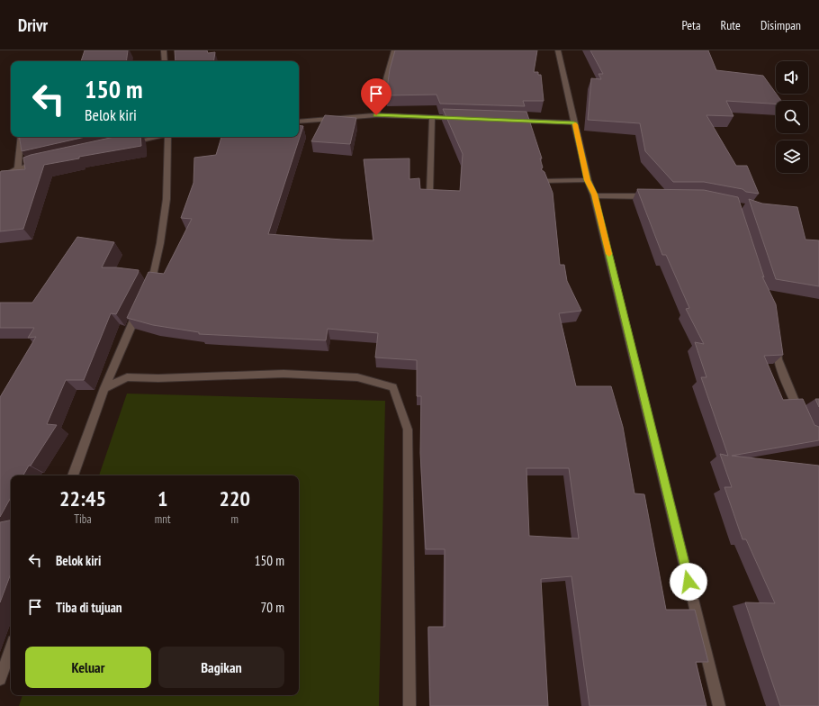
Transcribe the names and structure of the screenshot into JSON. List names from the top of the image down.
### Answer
{
  "page": {
    "header": "Drivr",
    "nav": ["Peta", "Rute", "Disimpan"],
    "turn": ["150 m", "Belok kiri"],
    "eta": [
      "22:45",
      "Tiba",
      "1",
      "mnt",
      "220",
      "m"
    ],
    "list": [
      {
        "name": "Belok kiri",
        "value": "150 m"
      },
      {
        "name": "Tiba di tujuan",
        "value": "70 m"
      }
    ],
    "buttons": ["Keluar", "Bagikan"]
  }
}
